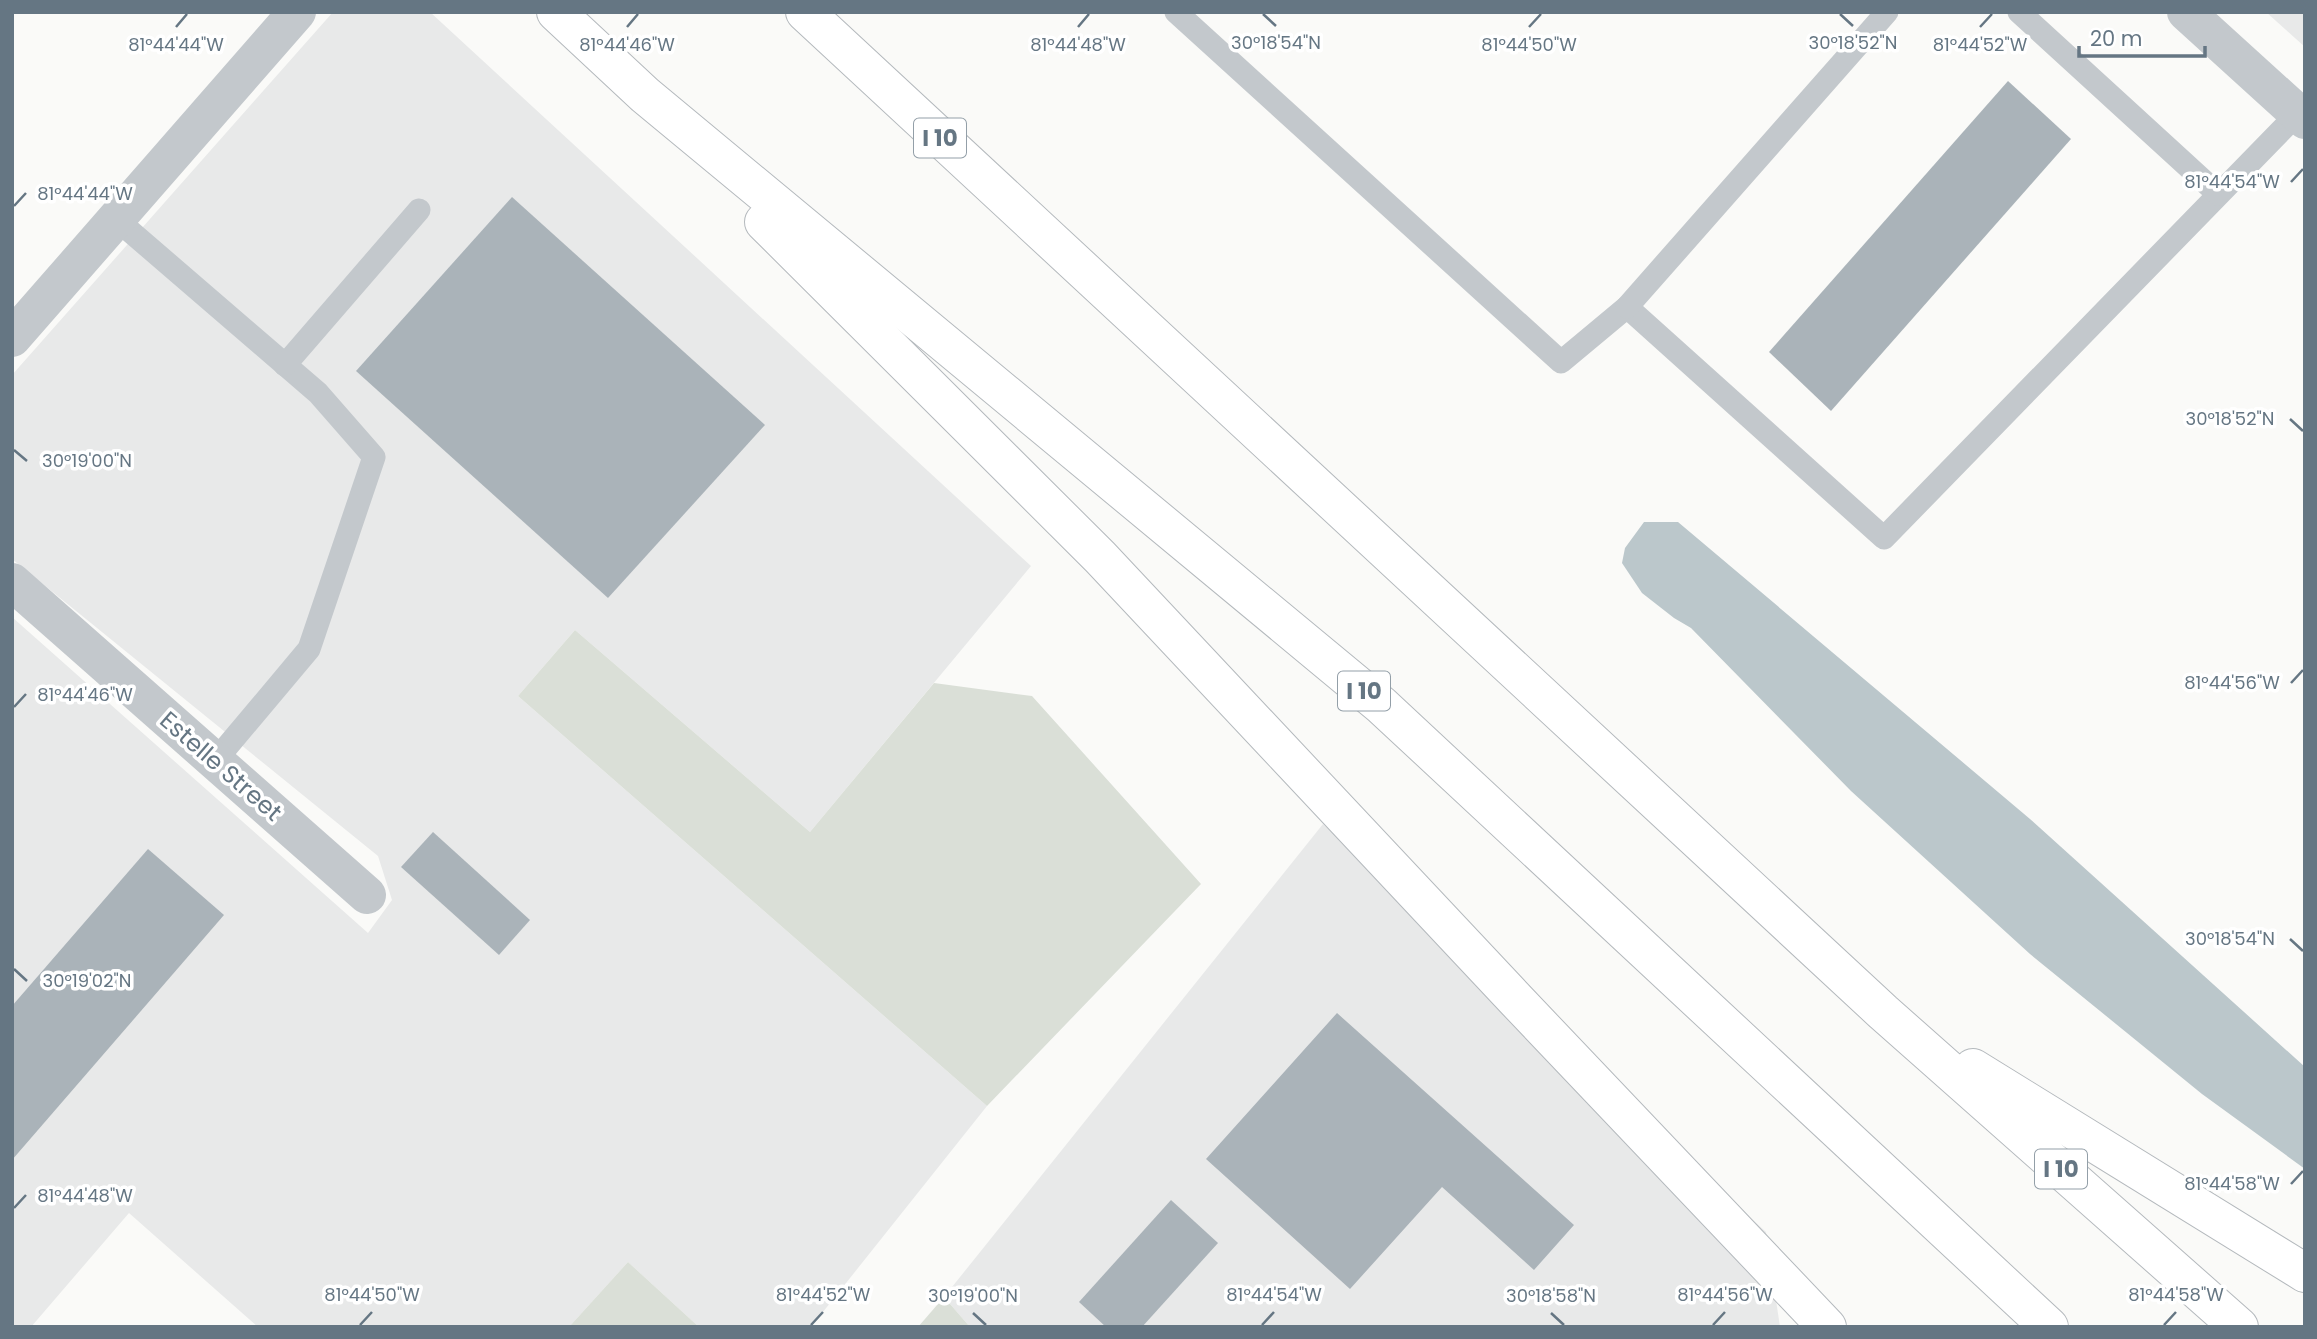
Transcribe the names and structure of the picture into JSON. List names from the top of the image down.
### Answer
{
  "streets": {
    "highway": ["I 10"],
    "street": ["Estelle Street"]
  },
  "scale_bar": "20 m",
  "coordinates": [
    "30°18'54\"N",
    "30°18'52\"N",
    "81°44'44\"W",
    "81°44'46\"W",
    "81°44'52\"W",
    "81°44'48\"W",
    "81°44'50\"W",
    "81°44'54\"W",
    "30°19'00\"N",
    "81°44'56\"W",
    "30°19'02\"N",
    "81°44'58\"W",
    "30°18'58\"N"
  ]
}
